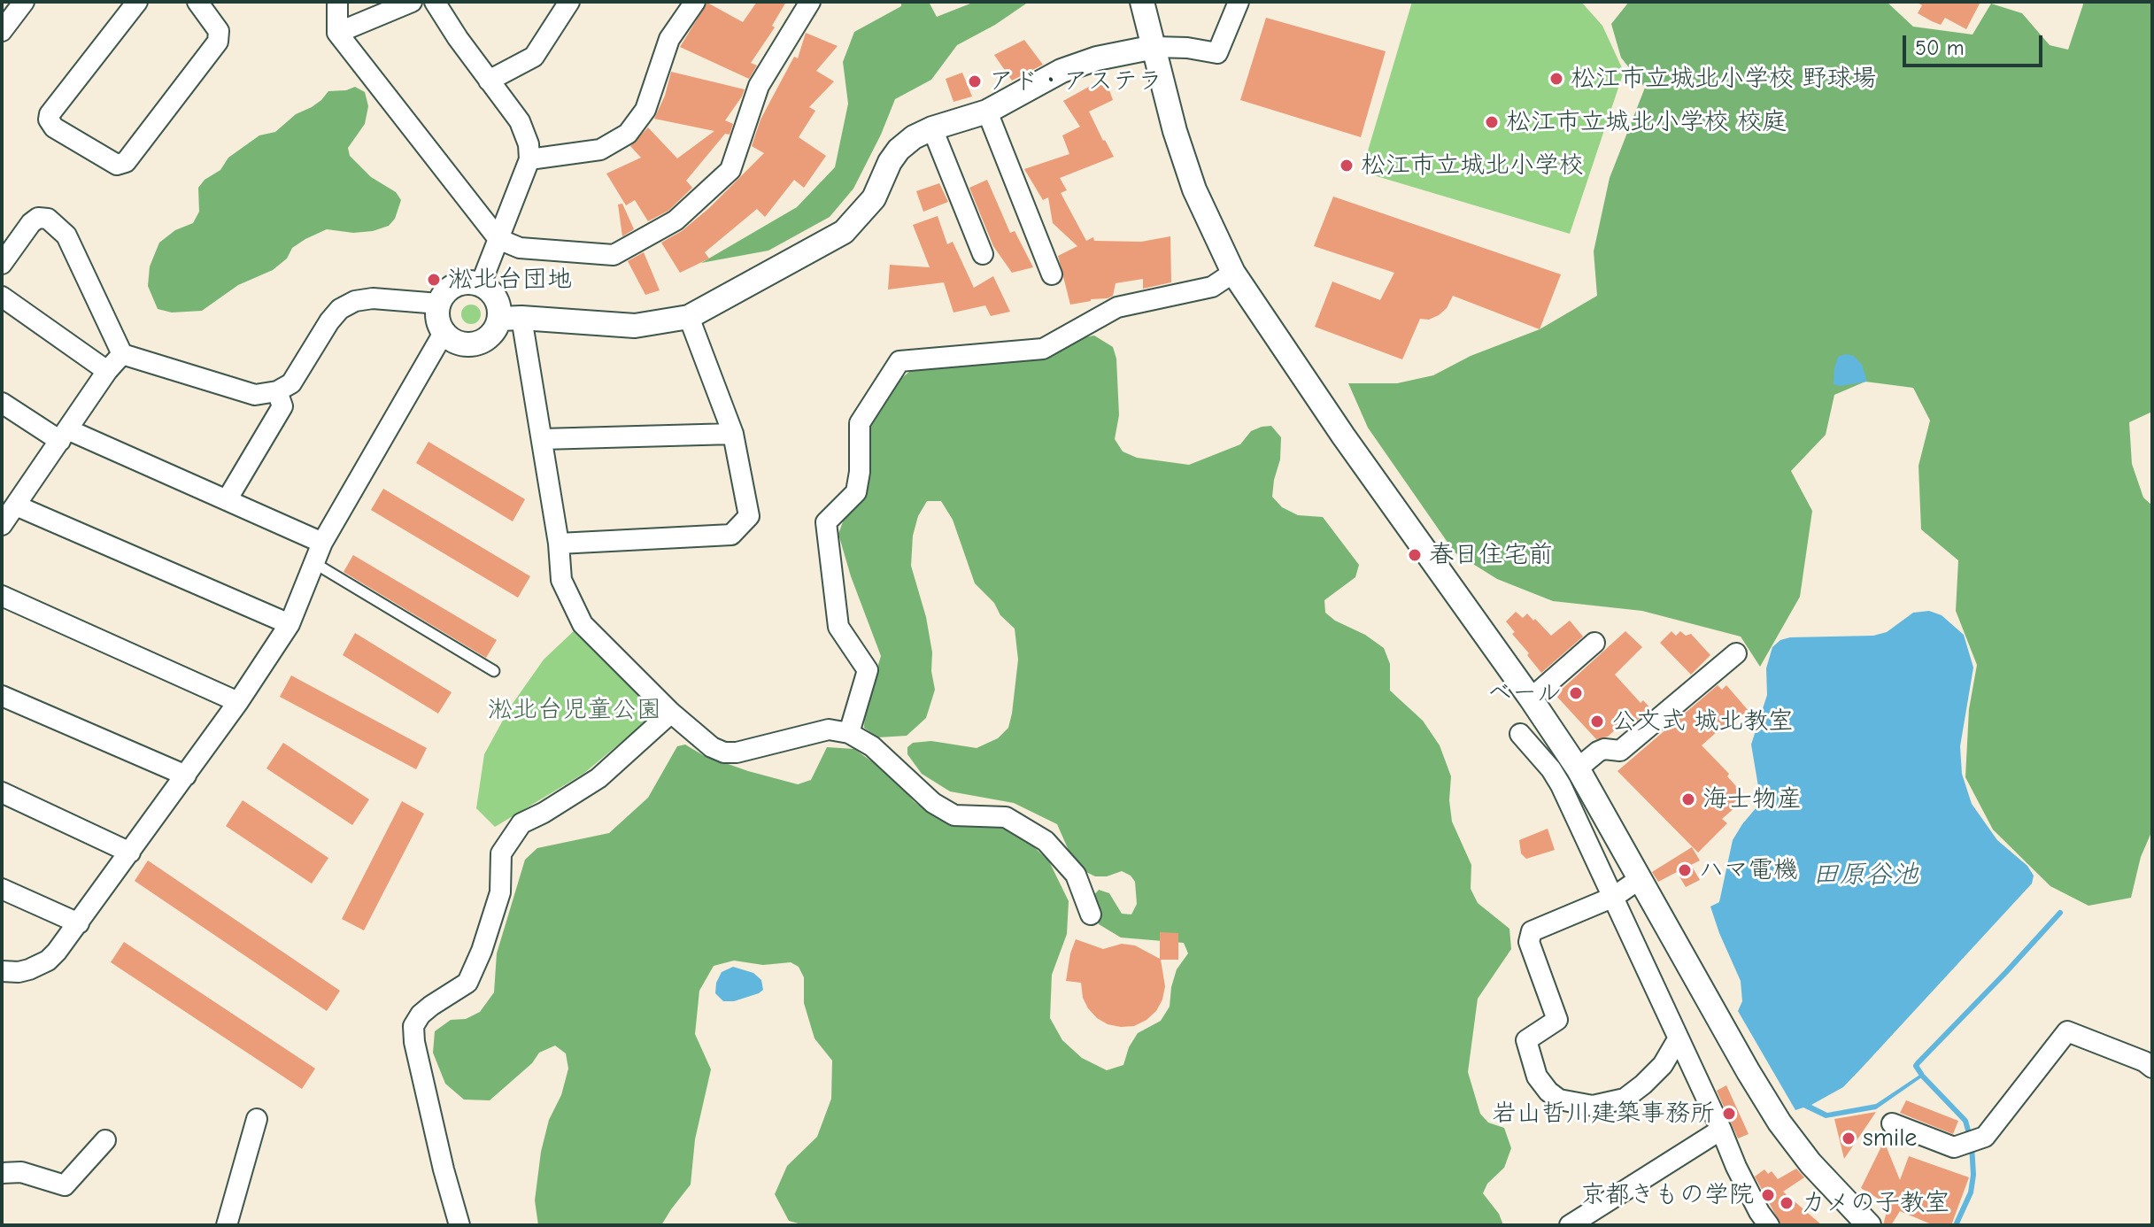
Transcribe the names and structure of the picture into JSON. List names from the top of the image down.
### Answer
{
  "water": ["田原谷池"],
  "parks": ["淞北台児童公園"],
  "places": [
    "松江市立城北小学校 野球場",
    "アド・アステラ",
    "松江市立城北小学校 校庭",
    "松江市立城北小学校",
    "淞北台団地",
    "春日住宅前",
    "ベール",
    "公文式 城北教室",
    "海士物産",
    "ハマ電機",
    "岩山哲川建築事務所",
    "smile",
    "京都きもの学院",
    "カメの子教室"
  ],
  "scale_bar": "50 m"
}
